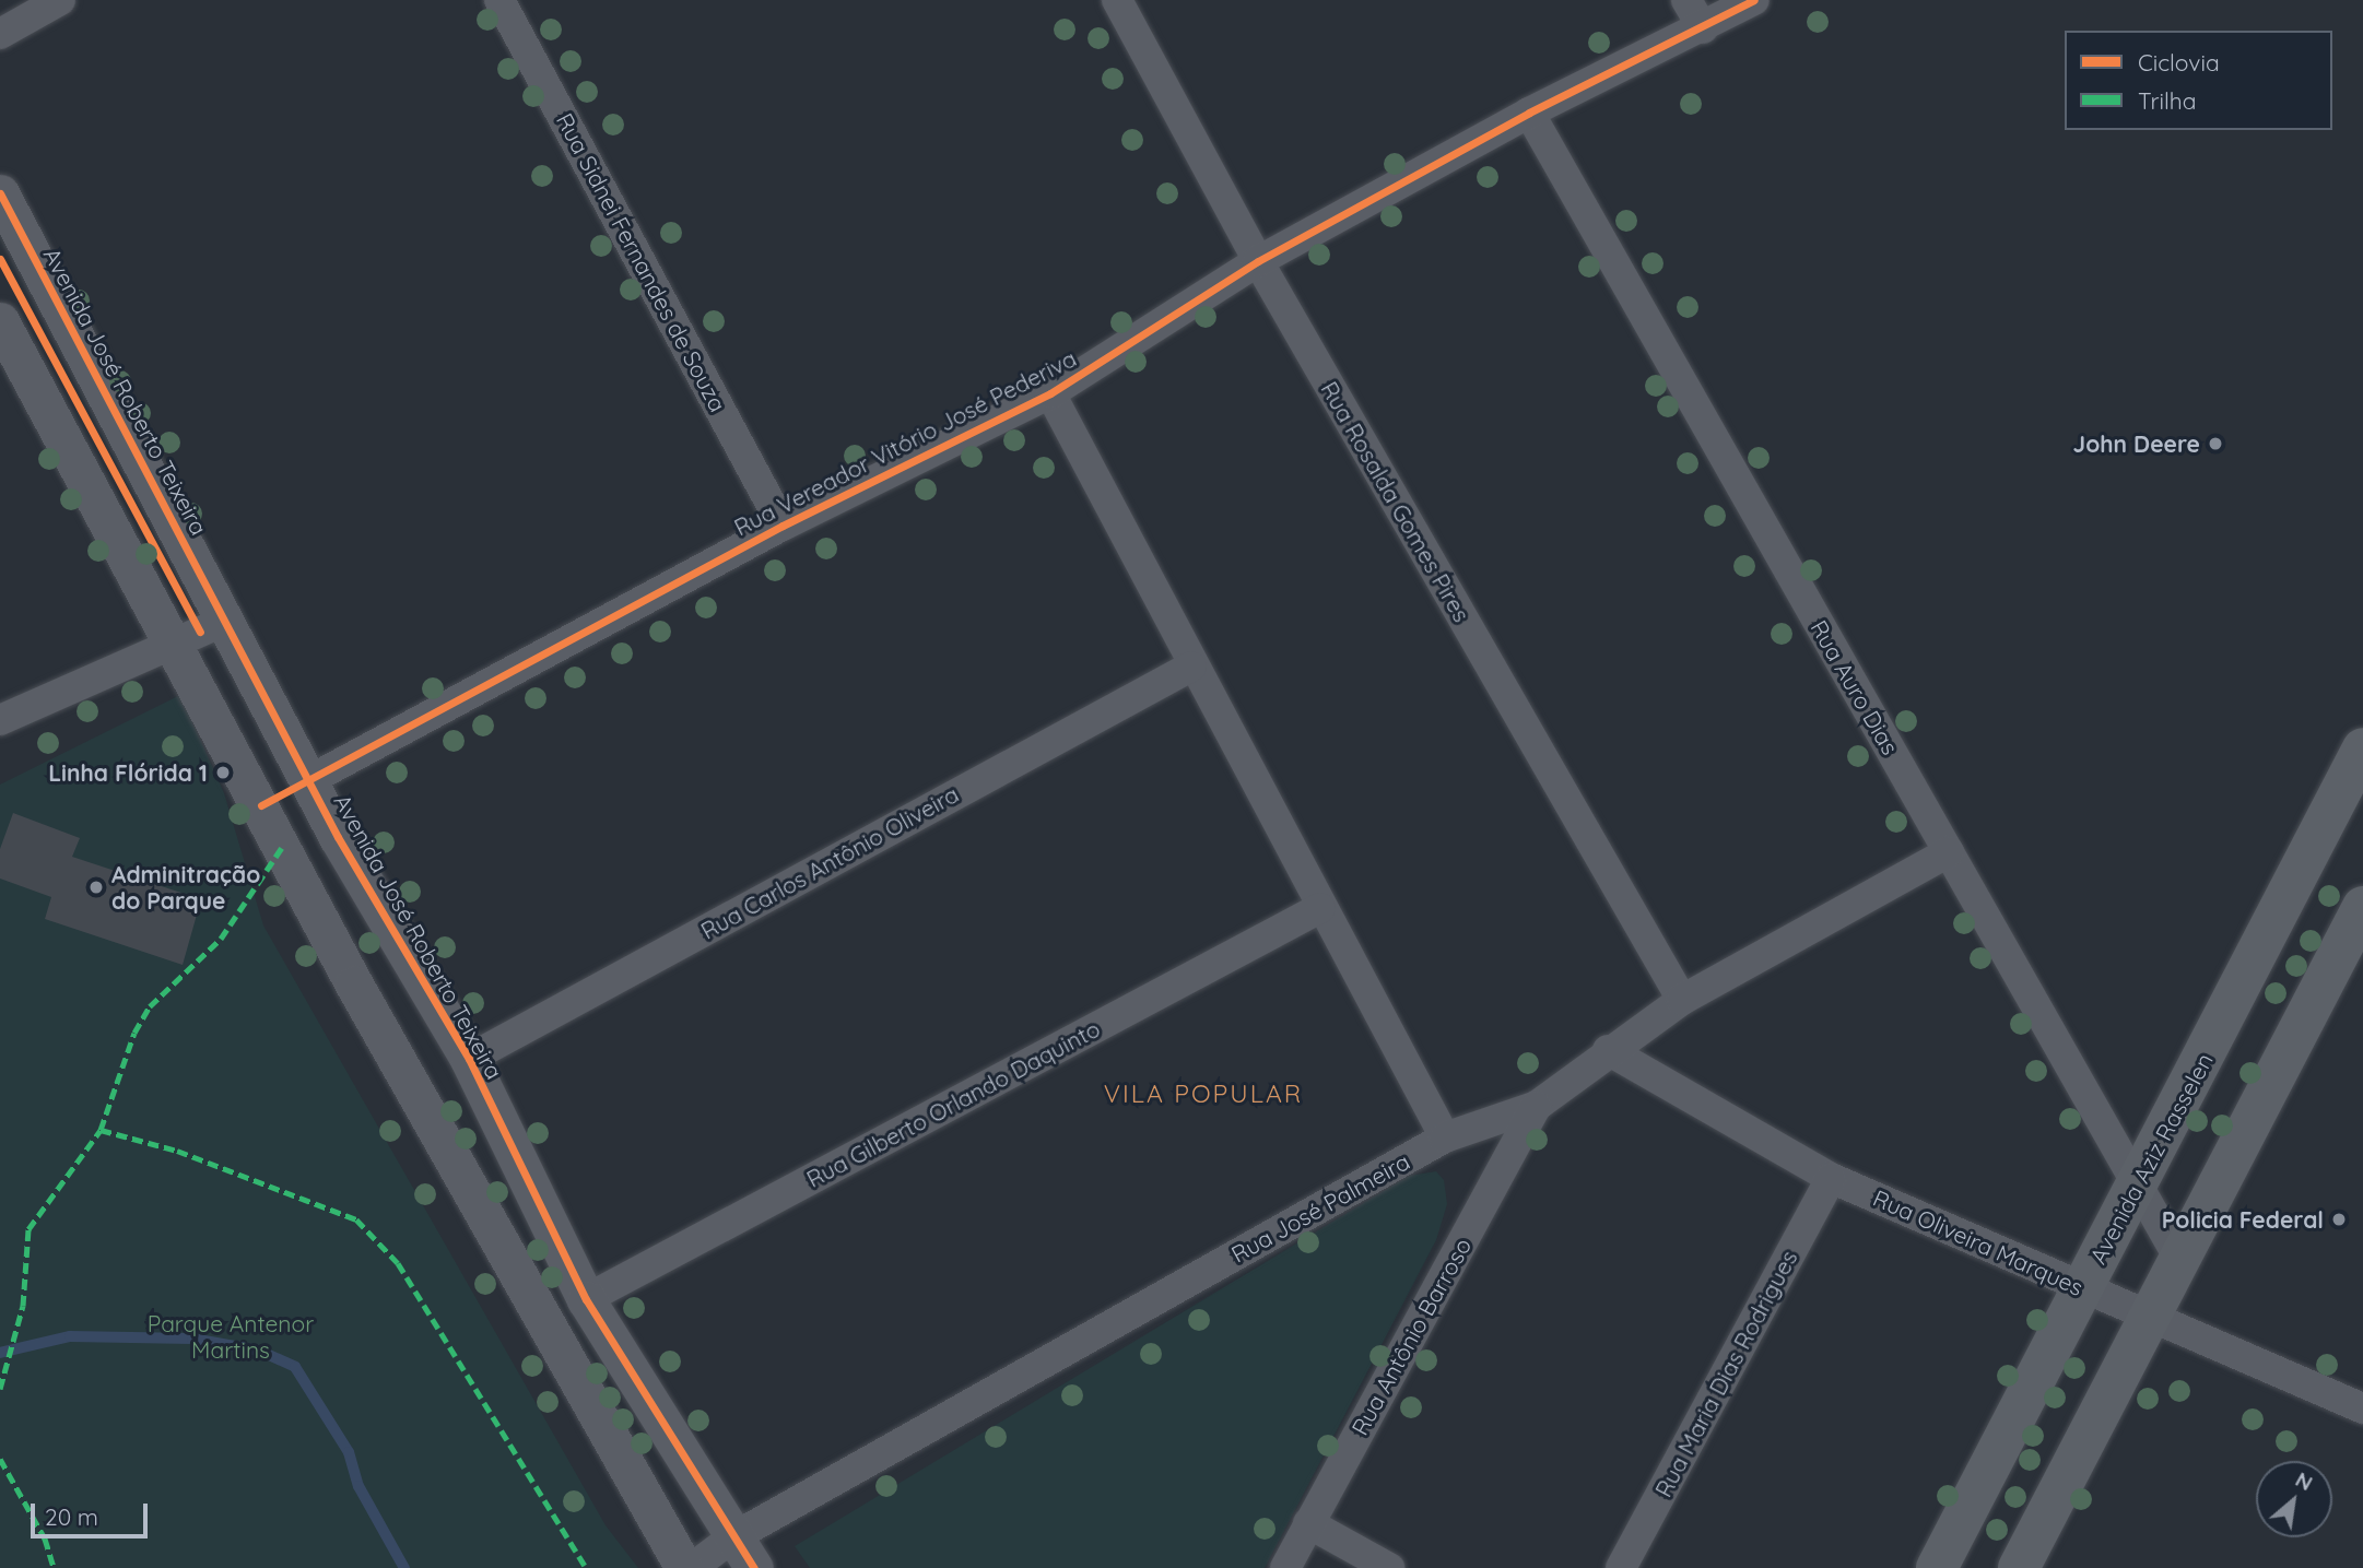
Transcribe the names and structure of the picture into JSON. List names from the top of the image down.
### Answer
{
  "streets": {
    "main road": ["Avenida Aziz Rasselen"],
    "street": [
      "Rua Sidnei Fernandes de Souza",
      "Avenida José Roberto Teixeira",
      "Rua Vereador Vitório José Pederiva",
      "Rua Rosalda Gomes Pires",
      "Rua Auro Dias",
      "Rua Carlos Antônio Oliveira",
      "Rua Gilberto Orlando Daquinto",
      "Rua José Palmeira",
      "Rua Oliveira Marques",
      "Rua Antônio Barroso",
      "Rua Maria Dias Rodrigues"
    ]
  },
  "crossings": [
    ["Rua Sidnei Fernandes de Souza", "Rua Vereador Vitório José Pederiva"],
    ["Avenida José Roberto Teixeira", "Rua Vereador Vitório José Pederiva"],
    ["Avenida José Roberto Teixeira", "Rua Carlos Antônio Oliveira"],
    ["Avenida José Roberto Teixeira", "Rua Gilberto Orlando Daquinto"],
    ["Avenida José Roberto Teixeira", "Rua José Palmeira"],
    ["Rua Vereador Vitório José Pederiva", "Rua Rosalda Gomes Pires"],
    ["Rua Vereador Vitório José Pederiva", "Rua Auro Dias"],
    ["Rua Rosalda Gomes Pires", "Rua José Palmeira"],
    ["Rua Auro Dias", "Avenida Aziz Rasselen"],
    ["Rua Auro Dias", "Rua José Palmeira"],
    ["Avenida Aziz Rasselen", "Rua Oliveira Marques"],
    ["Rua José Palmeira", "Rua Oliveira Marques"],
    ["Rua José Palmeira", "Rua Antônio Barroso"],
    ["Rua Oliveira Marques", "Rua Maria Dias Rodrigues"]
  ],
  "districts": ["VILA POPULAR"],
  "parks": ["Parque Antenor Martins"],
  "places": [
    "John Deere",
    "Linha Flórida 1",
    "Adminitração do Parque",
    "Policia Federal"
  ],
  "legend": ["Ciclovia", "Trilha"],
  "scale_bar": "20 m",
  "north": "top right"
}
